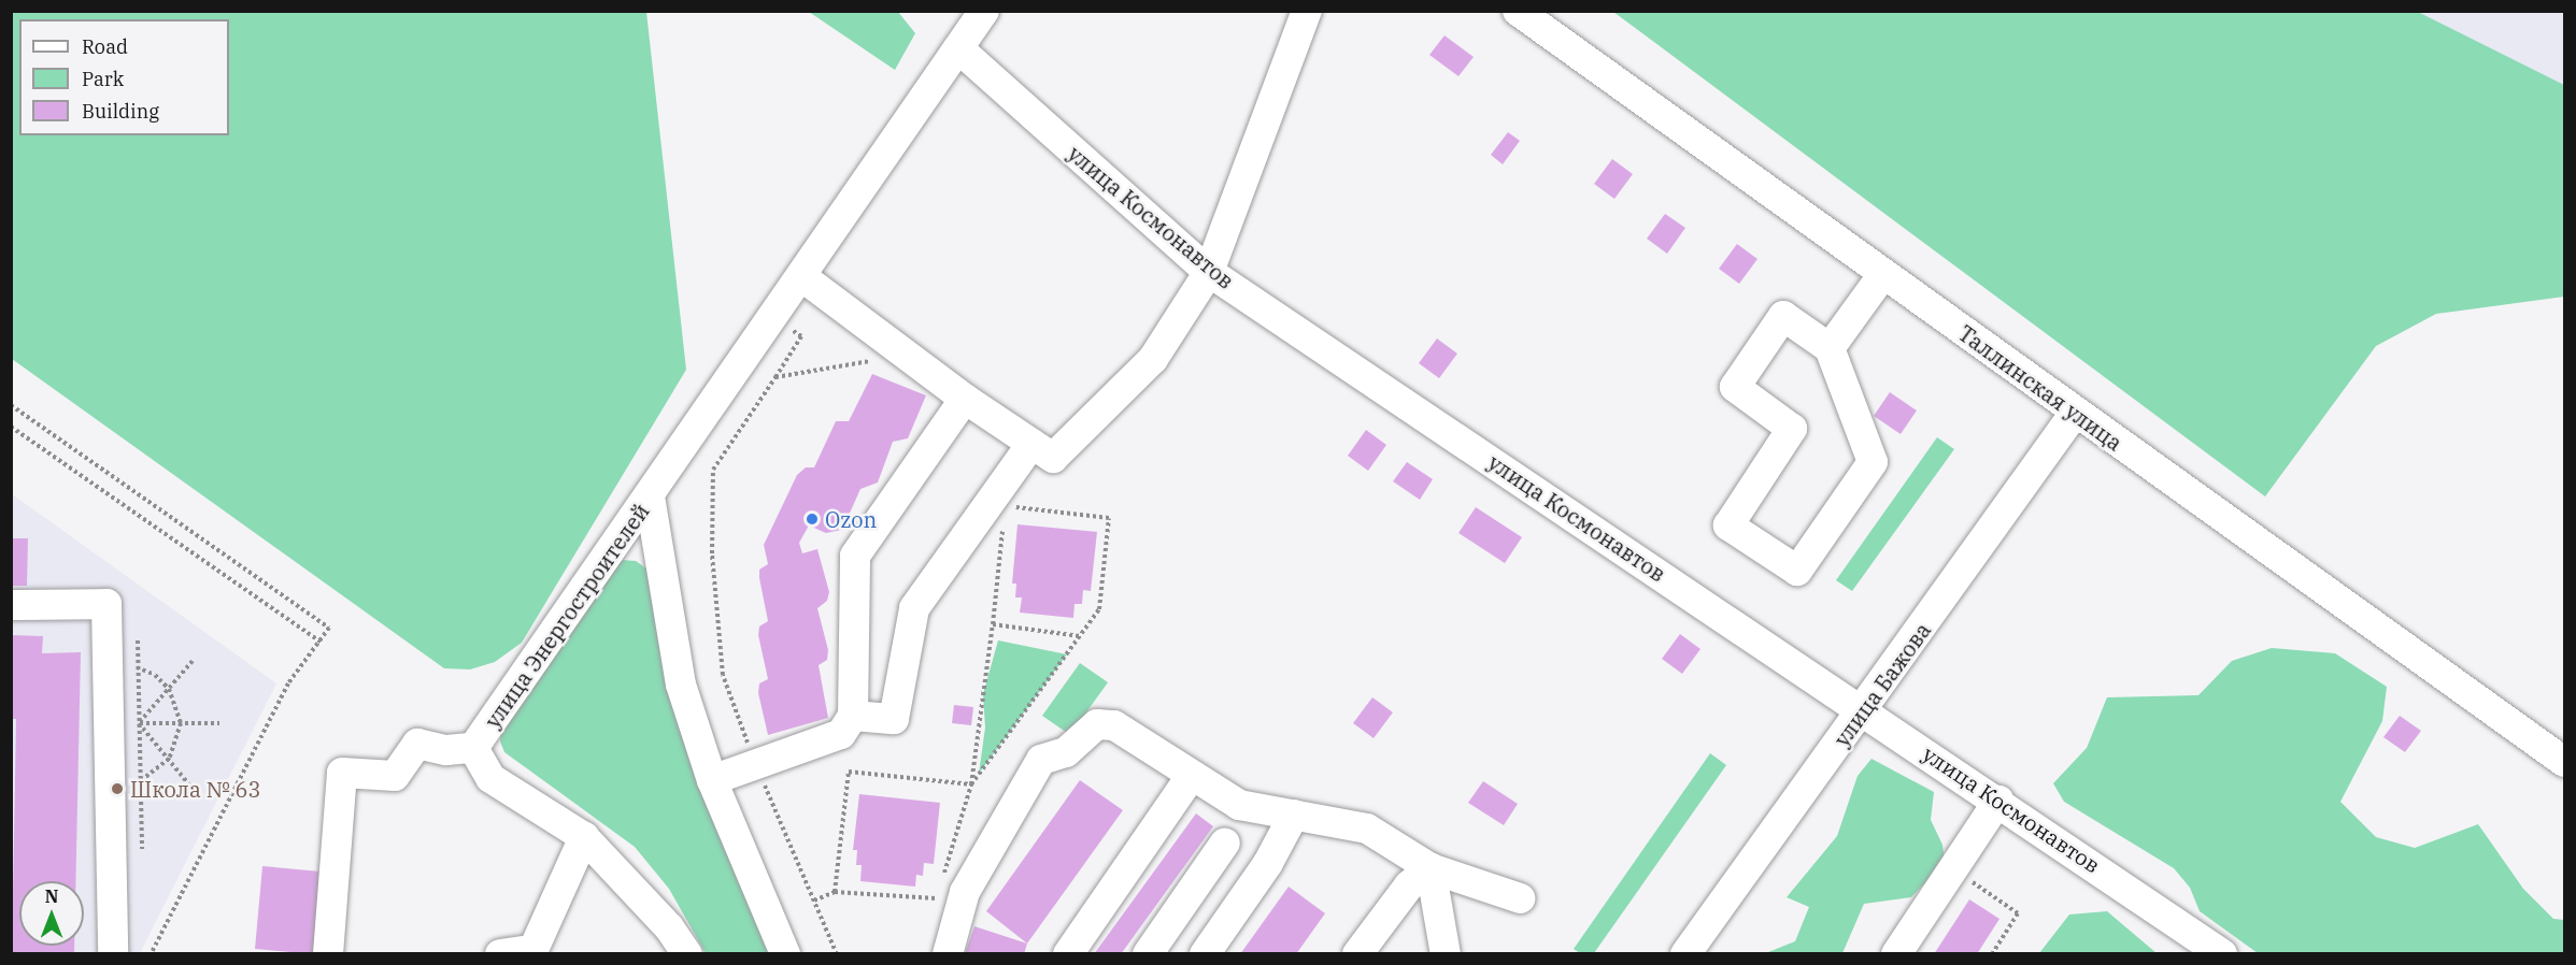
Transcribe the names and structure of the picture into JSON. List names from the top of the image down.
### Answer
{
  "streets": {
    "street": [
      "улица Космонавтов",
      "Таллинская улица",
      "улица Энергостроителей",
      "улица Бажова"
    ]
  },
  "crossings": [
    ["улица Космонавтов", "улица Бажова"],
    ["Таллинская улица", "улица Бажова"]
  ],
  "places": ["Ozon", "Школа № 63"],
  "legend": ["Road", "Park", "Building"],
  "north": "top"
}
